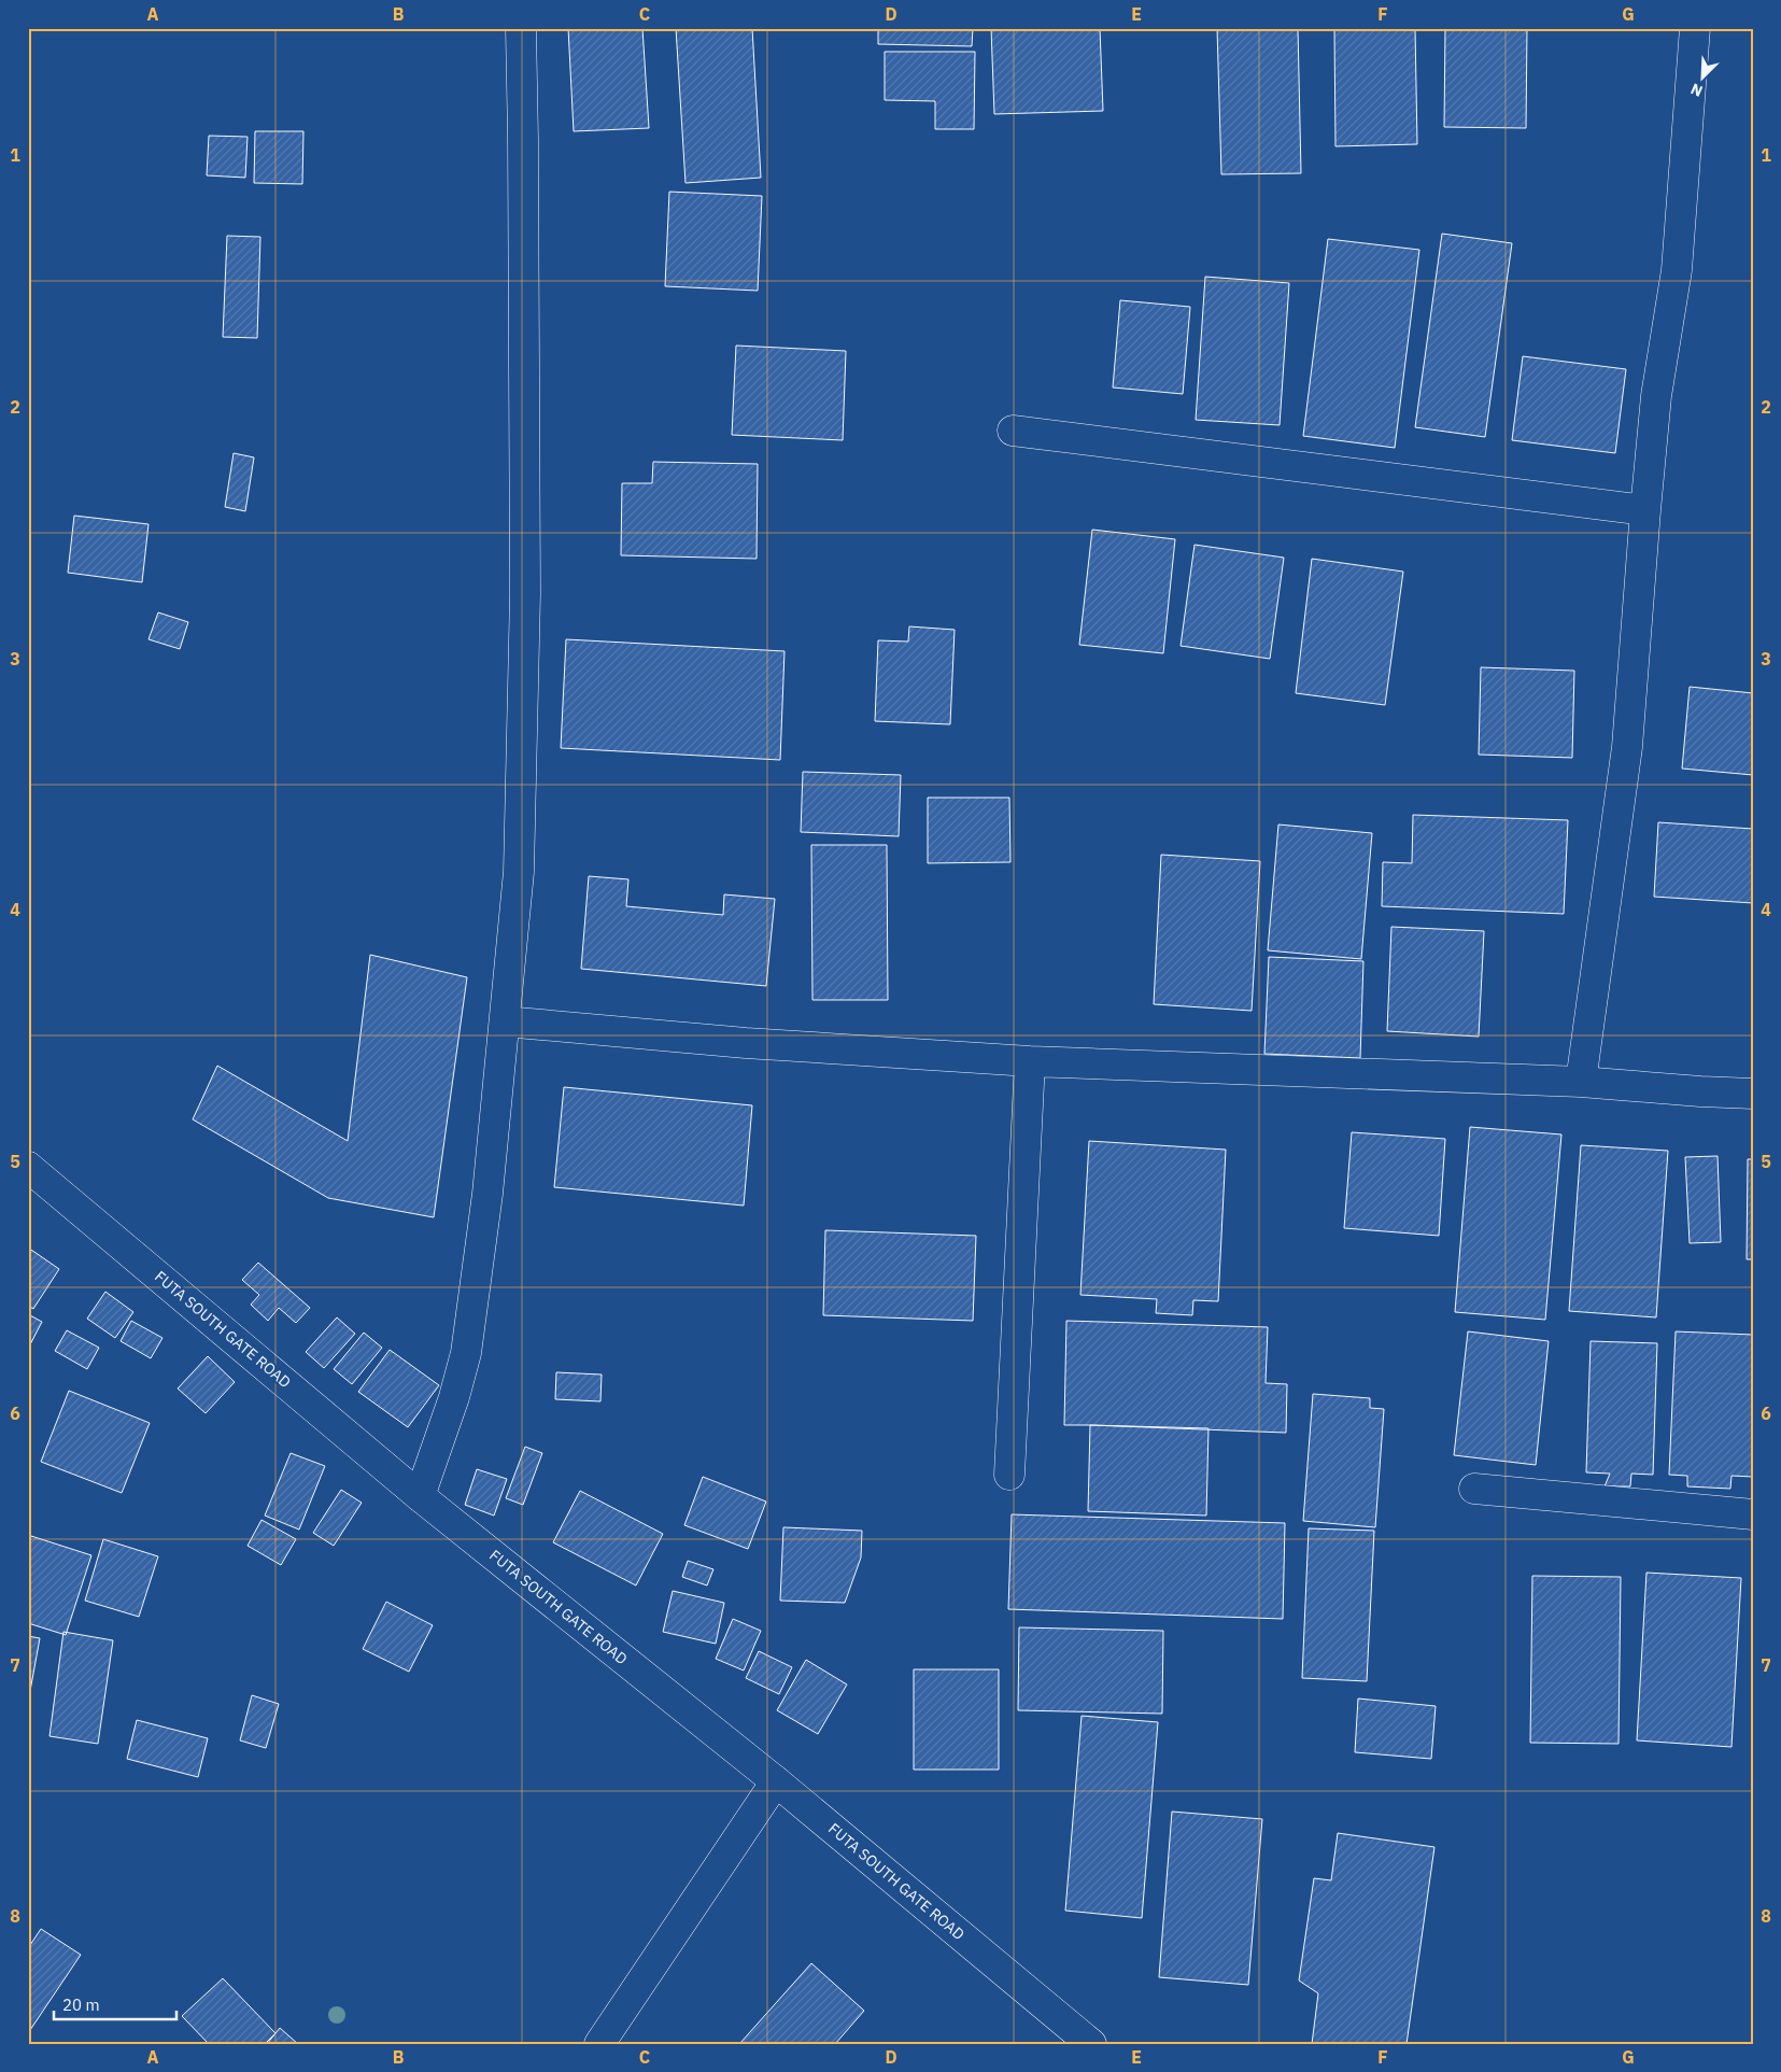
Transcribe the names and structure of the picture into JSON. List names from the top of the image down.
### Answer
{
  "streets": {
    "street": ["FUTA SOUTH GATE ROAD"]
  },
  "scale_bar": "20 m",
  "north": "bottom left",
  "grid": {
    "columns": [
      "A",
      "B",
      "C",
      "D",
      "E",
      "F",
      "G"
    ],
    "rows": [
      "1",
      "2",
      "3",
      "4",
      "5",
      "6",
      "7",
      "8"
    ]
  }
}
